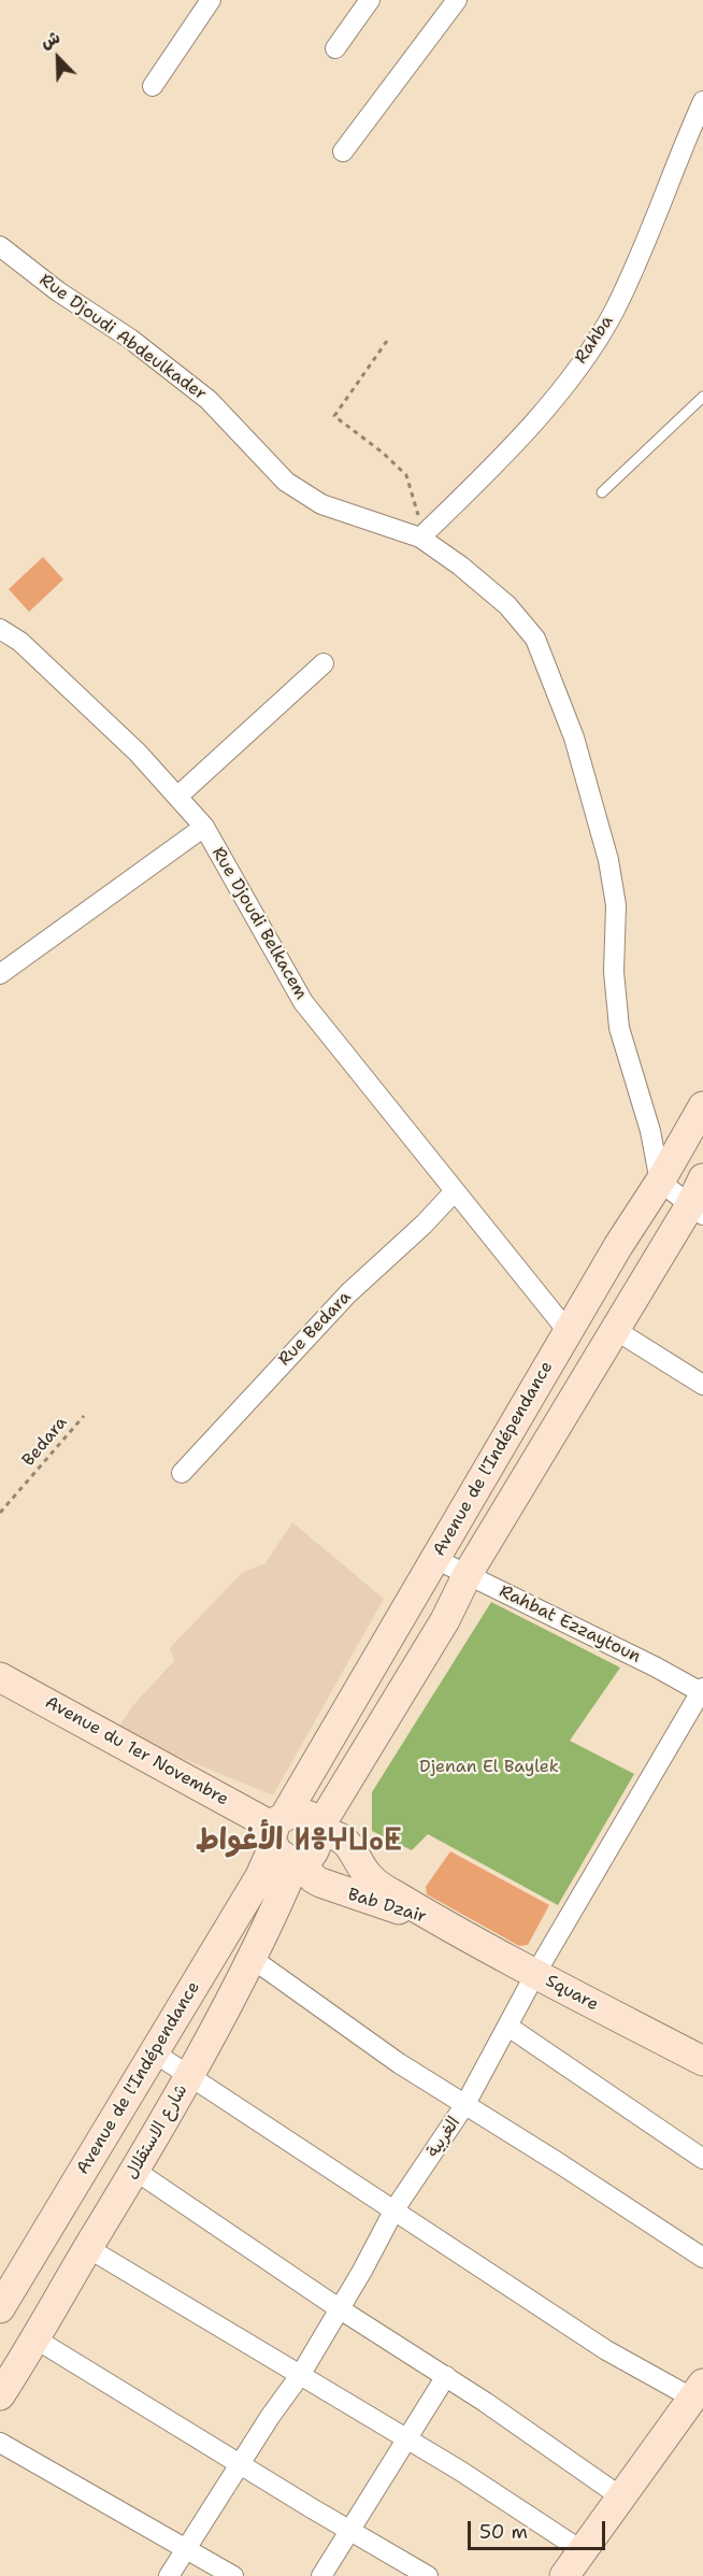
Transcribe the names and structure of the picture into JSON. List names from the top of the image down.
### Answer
{
  "streets": {
    "main road": [
      "Avenue de l'Indépendance",
      "Avenue du 1er Novembre",
      "Bab Dzair",
      "Square",
      "شارع الاستقلال"
    ],
    "street": [
      "Rue Djoudi Abdeulkader",
      "Rahba",
      "Rue Djoudi Belkacem",
      "Rue Bedara",
      "Rahbat Ezzaytoun",
      "الغربية"
    ],
    "path": ["Bedara"]
  },
  "crossings": [
    ["Rue Djoudi Abdeulkader", "Rahba"],
    ["Rue Djoudi Abdeulkader", "Avenue de l'Indépendance"],
    ["Rue Djoudi Belkacem", "Rue Bedara"],
    ["Rue Djoudi Belkacem", "Avenue de l'Indépendance"],
    ["Avenue de l'Indépendance", "Rahbat Ezzaytoun"],
    ["Avenue de l'Indépendance", "Avenue du 1er Novembre"],
    ["Avenue de l'Indépendance", "Bab Dzair"],
    ["Avenue de l'Indépendance", "شارع الاستقلال"],
    ["Rahbat Ezzaytoun", "الغربية"],
    ["Avenue du 1er Novembre", "Bab Dzair"],
    ["Avenue du 1er Novembre", "شارع الاستقلال"],
    ["Bab Dzair", "Square"],
    ["Bab Dzair", "شارع الاستقلال"],
    ["Square", "الغربية"]
  ],
  "districts": ["الأغواط ⵍⴻⵖⵡⴰⵟ"],
  "parks": ["Djenan El Baylek"],
  "scale_bar": "50 m",
  "north": "top left"
}
